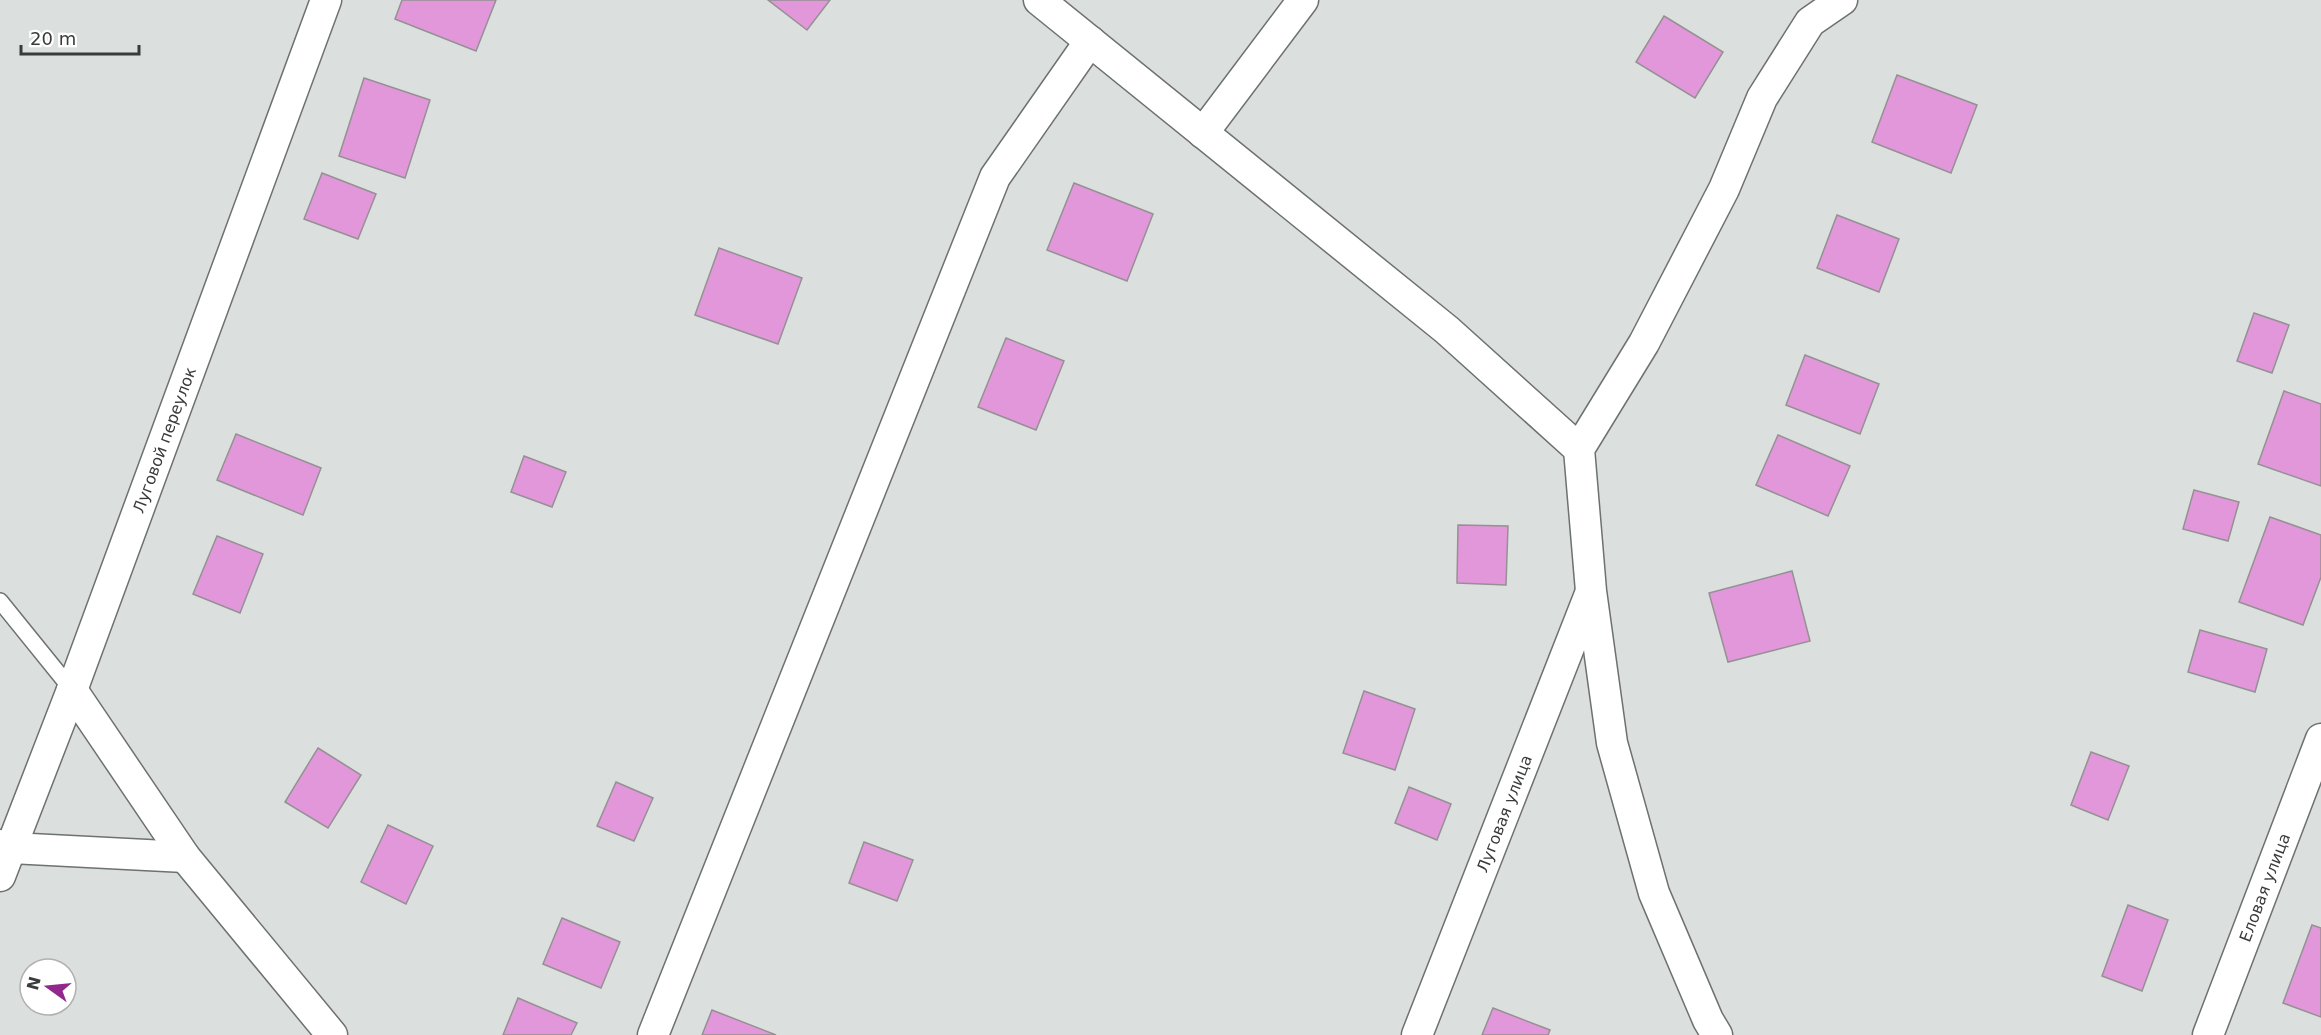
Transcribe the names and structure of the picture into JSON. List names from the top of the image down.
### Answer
{
  "streets": {
    "street": ["Луговой переулок", "Луговая улица", "Еловая улица"]
  },
  "scale_bar": "20 m",
  "north": "left"
}
